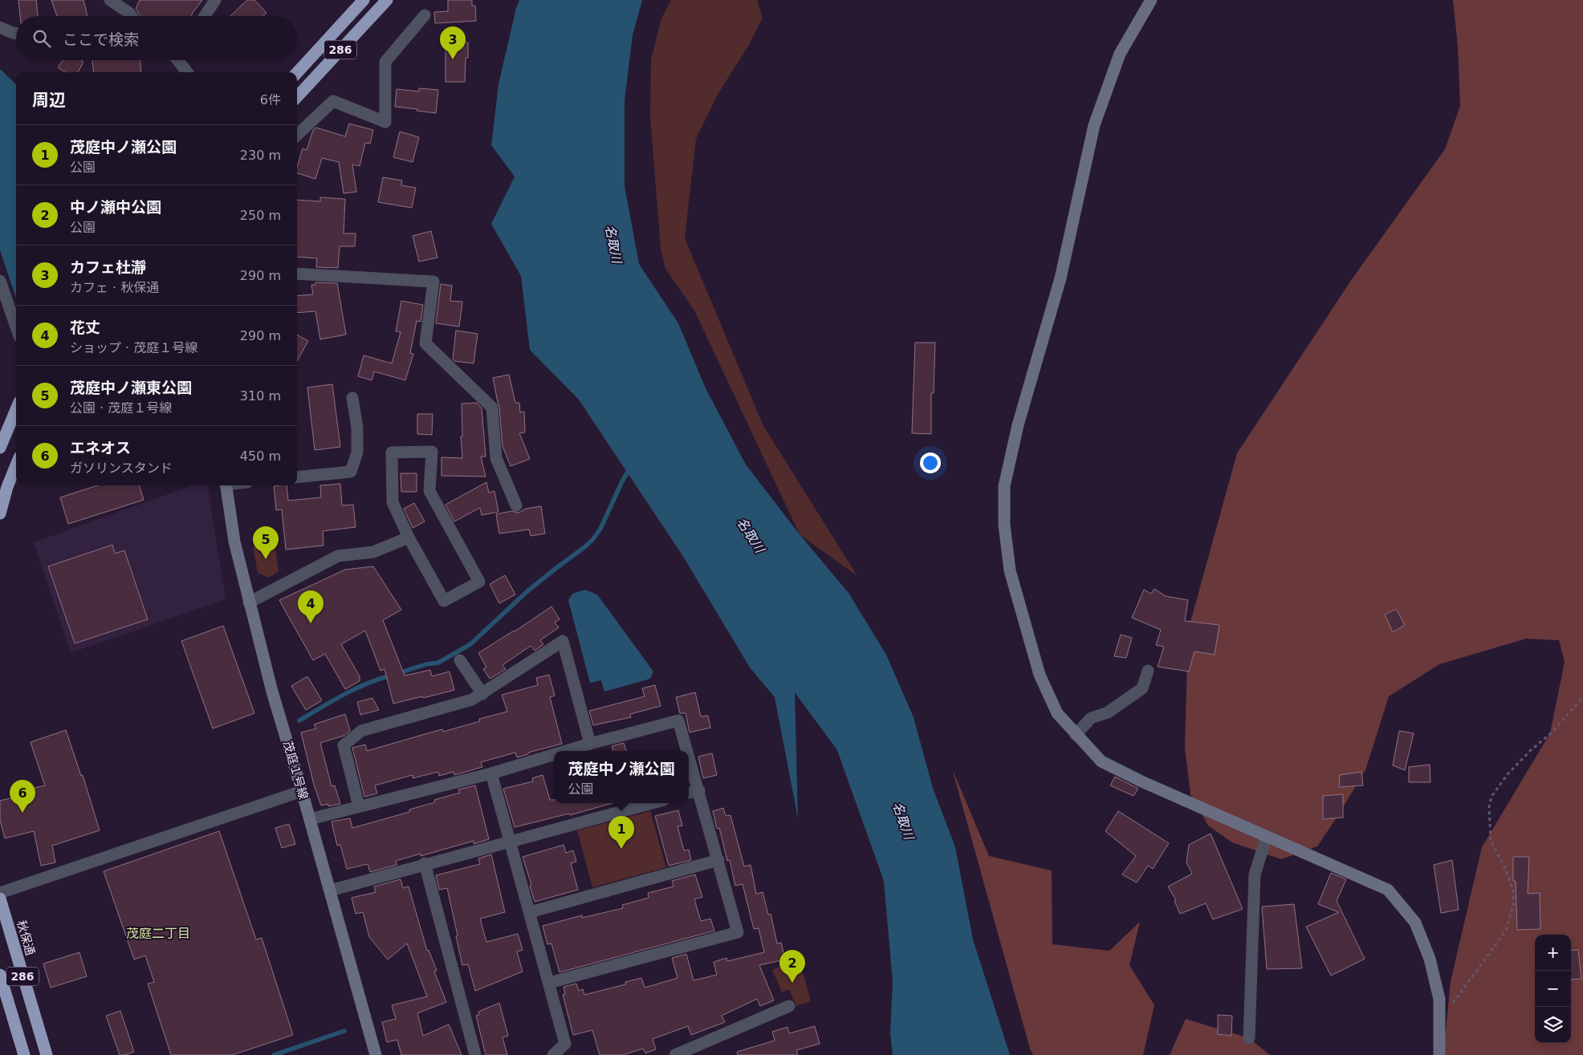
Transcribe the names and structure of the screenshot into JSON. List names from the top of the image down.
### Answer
{
  "streets": {
    "highway": ["286", "秋保通"],
    "street": ["茂庭１号線"]
  },
  "districts": ["茂庭二丁目"],
  "water": ["名取川"],
  "page": {
    "search": "ここで検索",
    "pins": [
      "3",
      "5",
      "4",
      "6",
      "1",
      "2"
    ],
    "heading": ["周辺", "6件"],
    "list": [
      {
        "mark": "1",
        "name": "茂庭中ノ瀬公園",
        "note": "公園",
        "value": "230 m"
      },
      {
        "mark": "2",
        "name": "中ノ瀬中公園",
        "note": "公園",
        "value": "250 m"
      },
      {
        "mark": "3",
        "name": "カフェ杜瀞",
        "note": "カフェ · 秋保通",
        "value": "290 m"
      },
      {
        "mark": "4",
        "name": "花丈",
        "note": "ショップ · 茂庭１号線",
        "value": "290 m"
      },
      {
        "mark": "5",
        "name": "茂庭中ノ瀬東公園",
        "note": "公園 · 茂庭１号線",
        "value": "310 m"
      },
      {
        "mark": "6",
        "name": "エネオス",
        "note": "ガソリンスタンド",
        "value": "450 m"
      }
    ],
    "popup": ["茂庭中ノ瀬公園", "公園"],
    "map_buttons": ["+", "−"]
  }
}
